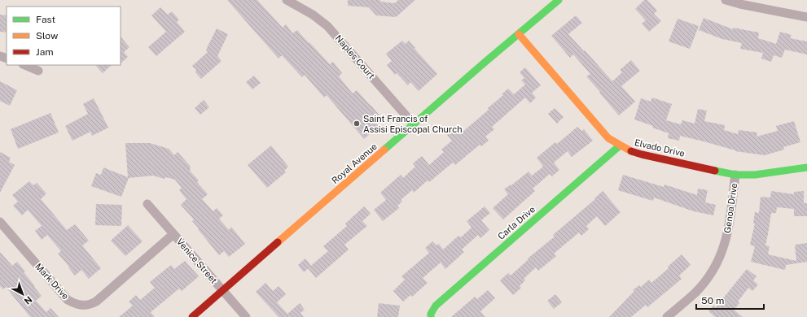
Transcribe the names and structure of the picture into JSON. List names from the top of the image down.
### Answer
{
  "streets": {
    "street": [
      "Naples Court",
      "Elvado Drive",
      "Royal Avenue",
      "Genoa Drive",
      "Carla Drive",
      "Venice Street",
      "Mark Drive"
    ]
  },
  "crossings": [
    ["Naples Court", "Royal Avenue"],
    ["Elvado Drive", "Royal Avenue"],
    ["Elvado Drive", "Genoa Drive"],
    ["Elvado Drive", "Carla Drive"],
    ["Royal Avenue", "Venice Street"],
    ["Venice Street", "Mark Drive"]
  ],
  "places": ["Saint Francis of Assisi Episcopal Church"],
  "legend": ["Fast", "Slow", "Jam"],
  "scale_bar": "50 m",
  "north": "bottom right"
}
